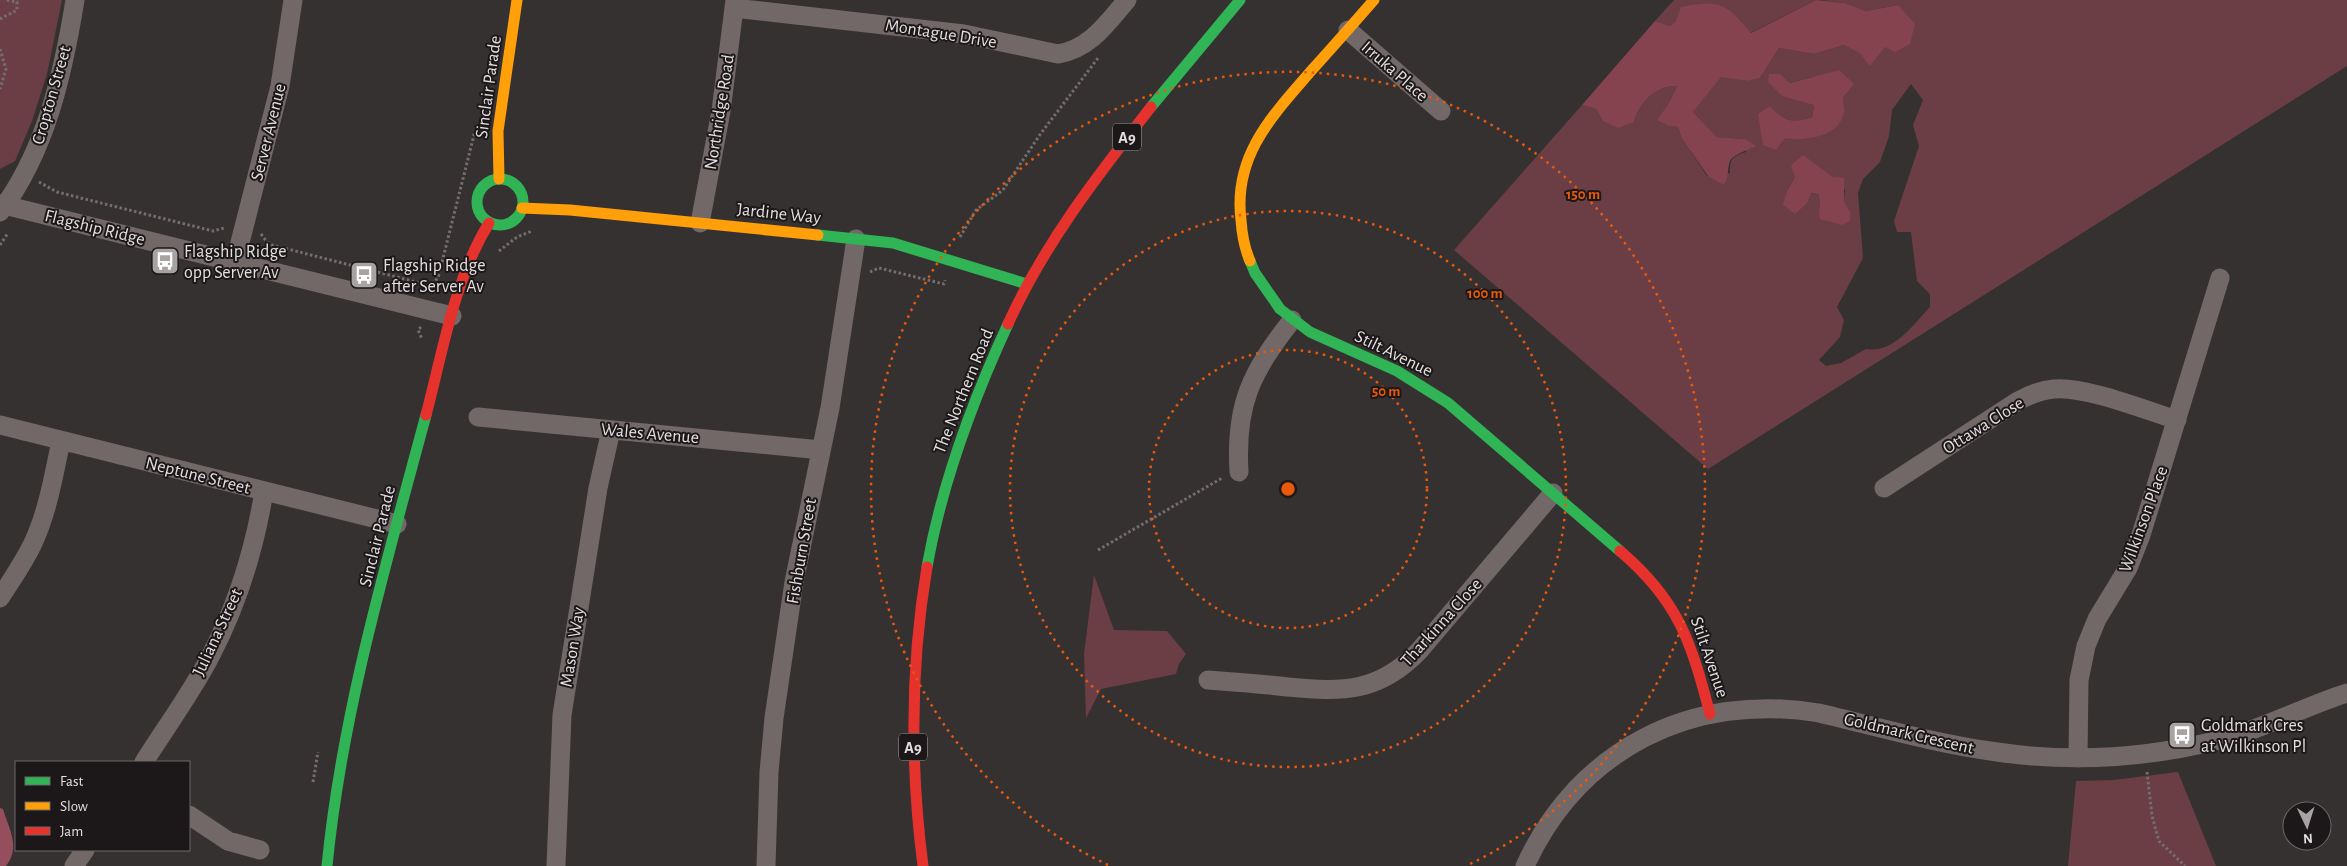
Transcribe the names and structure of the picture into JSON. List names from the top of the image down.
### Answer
{
  "streets": {
    "main road": [
      "Sinclair Parade",
      "A9",
      "Jardine Way",
      "Stilt Avenue",
      "The Northern Road"
    ],
    "street": [
      "Montague Drive",
      "Irruka Place",
      "Cropton Street",
      "Northridge Road",
      "Server Avenue",
      "Flagship Ridge",
      "Ottawa Close",
      "Wales Avenue",
      "Neptune Street",
      "Wilkinson Place",
      "Fishburn Street",
      "Tharkinna Close",
      "Juliana Street",
      "Mason Way",
      "Goldmark Crescent"
    ]
  },
  "crossings": [
    ["Montague Drive", "Northridge Road"],
    ["Irruka Place", "Stilt Avenue"],
    ["Sinclair Parade", "Jardine Way"],
    ["Sinclair Parade", "Flagship Ridge"],
    ["Sinclair Parade", "Neptune Street"],
    ["Cropton Street", "Flagship Ridge"],
    ["Northridge Road", "Jardine Way"],
    ["Server Avenue", "Flagship Ridge"],
    ["Jardine Way", "The Northern Road"],
    ["Jardine Way", "Fishburn Street"],
    ["Stilt Avenue", "Tharkinna Close"],
    ["Stilt Avenue", "Goldmark Crescent"],
    ["Ottawa Close", "Wilkinson Place"],
    ["Wales Avenue", "Fishburn Street"],
    ["Wales Avenue", "Mason Way"],
    ["Neptune Street", "Juliana Street"],
    ["Wilkinson Place", "Goldmark Crescent"]
  ],
  "places": {
    "bus stop": ["Flagship Ridge opp Server Av", "Flagship Ridge after Server Av", "Goldmark Cres at Wilkinson Pl"]
  },
  "legend": ["Fast", "Slow", "Jam"],
  "north": "bottom",
  "rings": ["150 m", "100 m", "50 m"]
}
